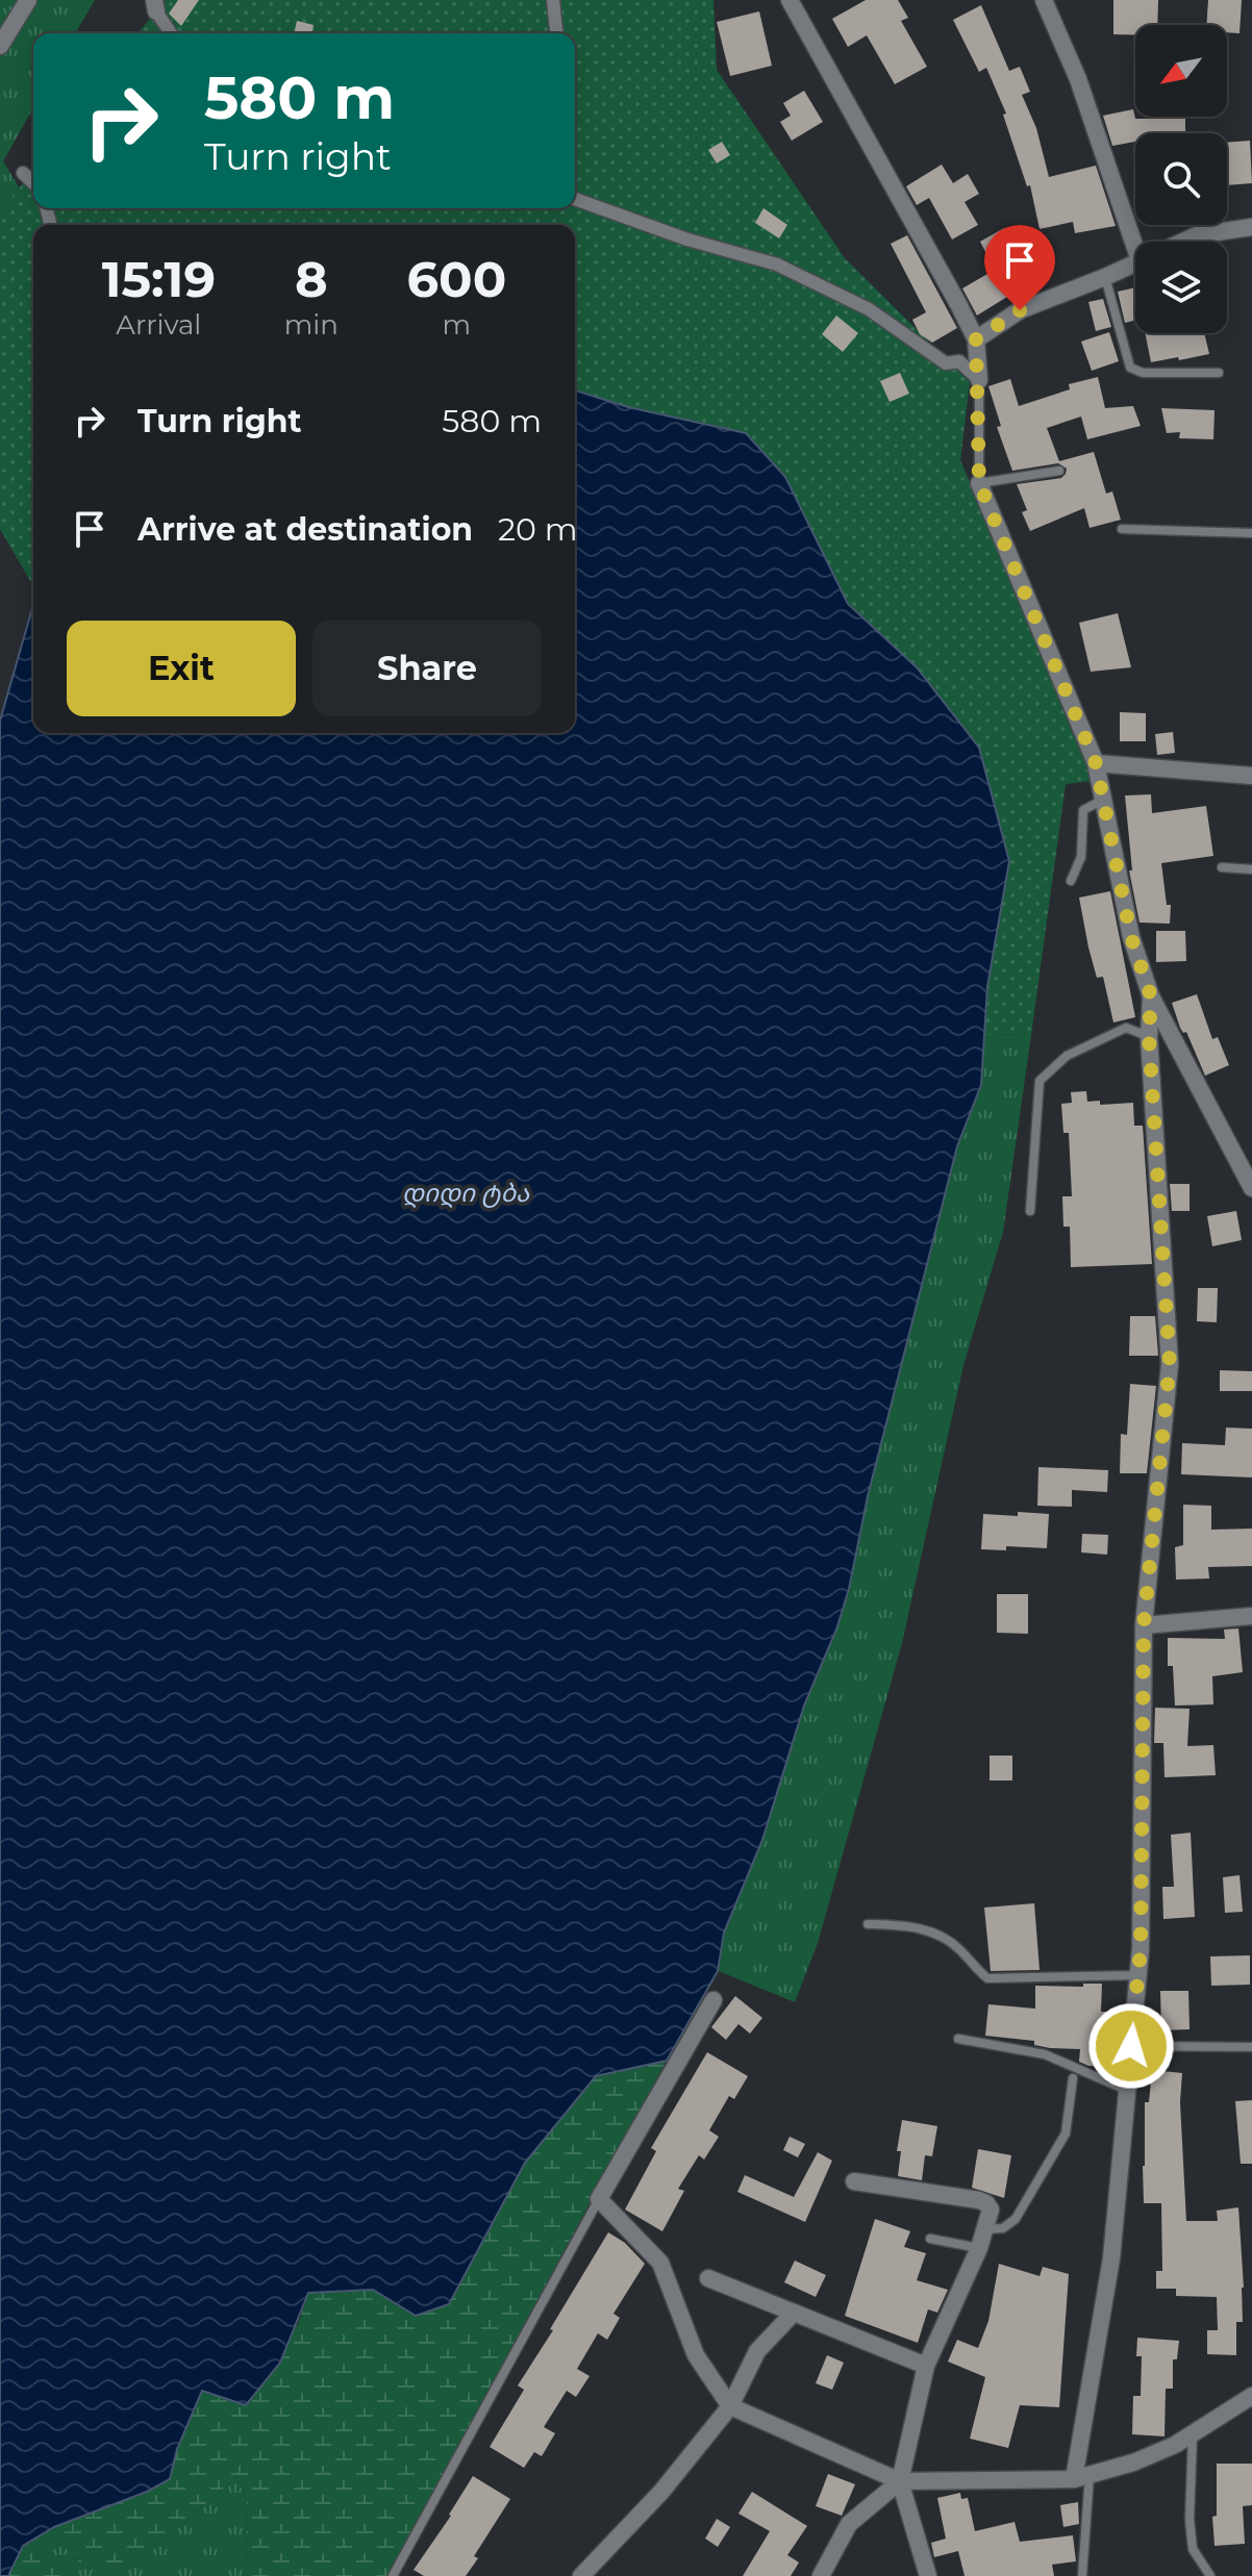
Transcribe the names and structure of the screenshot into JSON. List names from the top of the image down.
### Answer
{
  "water": ["დიდი ტბა"],
  "north": "bottom left",
  "page": {
    "turn": ["580 m", "Turn right"],
    "eta": [
      "15:19",
      "Arrival",
      "8",
      "min",
      "600",
      "m"
    ],
    "list": [
      {
        "name": "Turn right",
        "value": "580 m"
      },
      {
        "name": "Arrive at destination",
        "value": "20 m"
      }
    ],
    "buttons": ["Exit", "Share"]
  }
}
